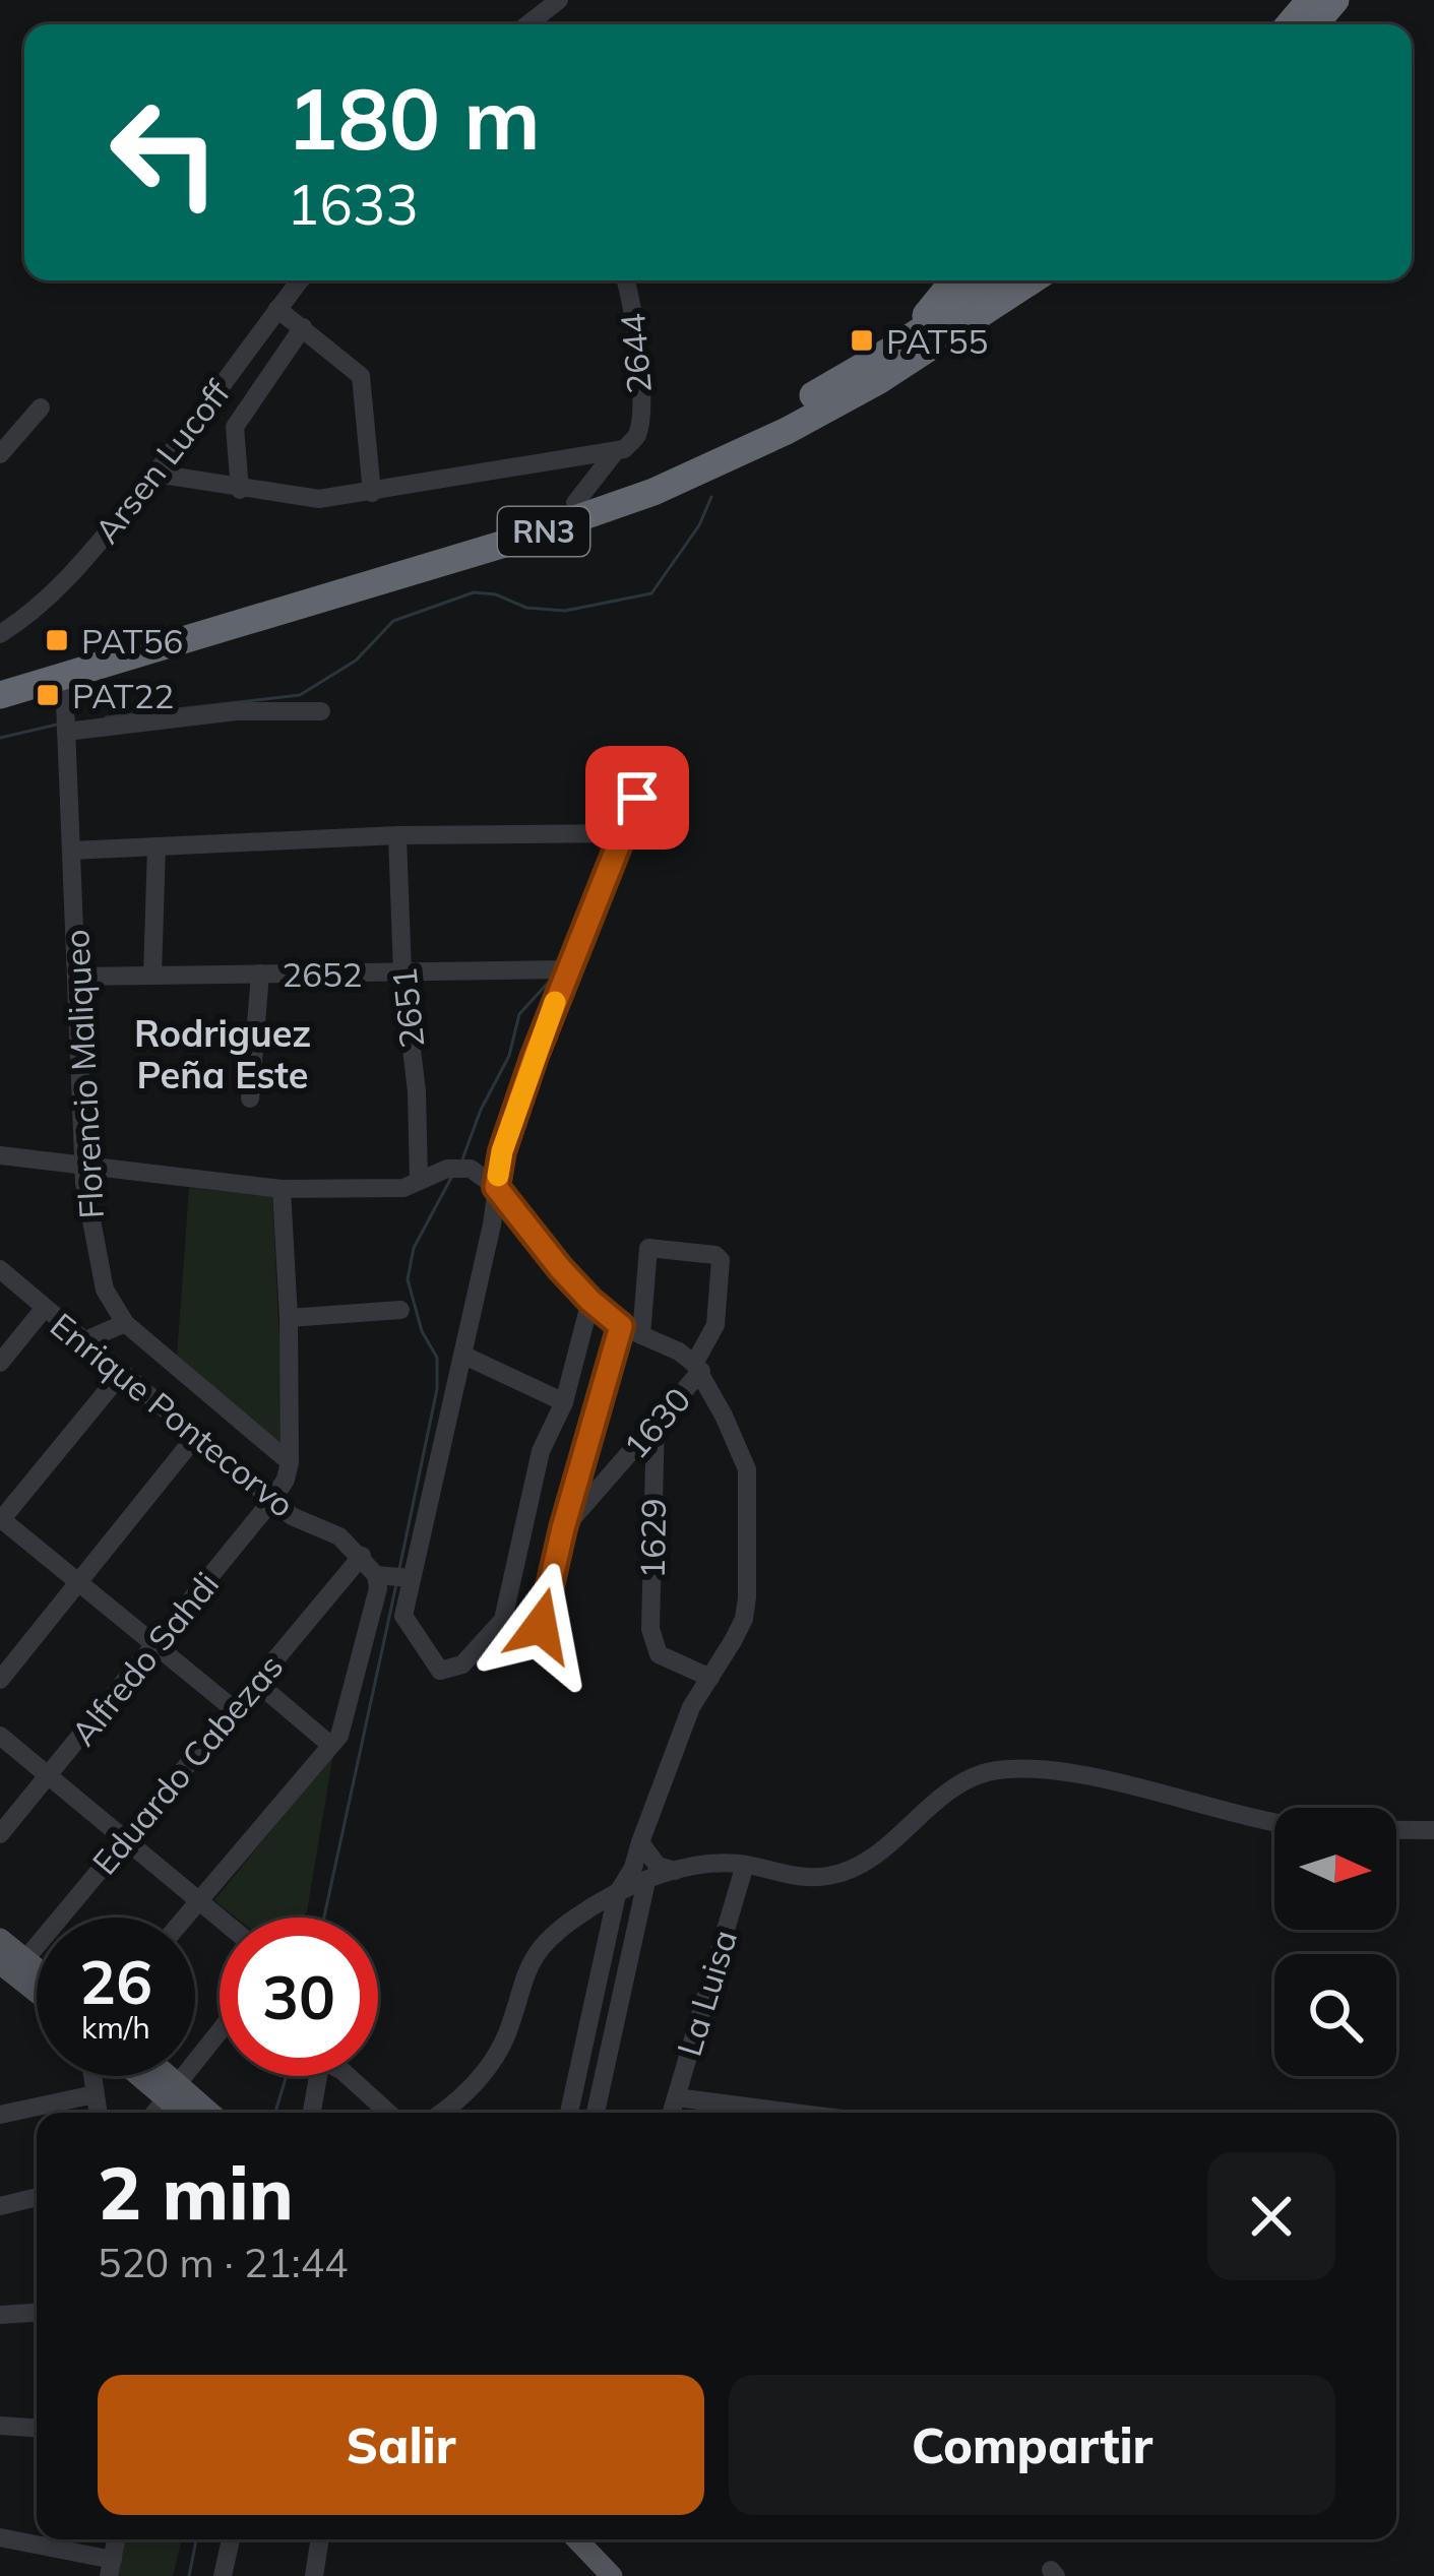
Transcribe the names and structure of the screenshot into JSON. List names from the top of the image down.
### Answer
{
  "streets": {
    "highway": ["RN3"],
    "street": [
      "2644",
      "Arsen Lucoff",
      "2652",
      "2651",
      "Florencio Maliqueo",
      "Enrique Pontecorvo",
      "1630",
      "1629",
      "Alfredo Sahdi",
      "Eduardo Cabezas",
      "La Luisa"
    ]
  },
  "crossings": [
    ["RN3", "Florencio Maliqueo"],
    ["2652", "2651"],
    ["2652", "Florencio Maliqueo"],
    ["Florencio Maliqueo", "Alfredo Sahdi"],
    ["Enrique Pontecorvo", "Alfredo Sahdi"],
    ["Enrique Pontecorvo", "Eduardo Cabezas"],
    ["1630", "1629"]
  ],
  "districts": ["Rodriguez Peña Este"],
  "places": {
    "transit": ["PAT55", "PAT56", "PAT22"]
  },
  "north": "right",
  "page": {
    "turn": ["180 m", "1633"],
    "speed": "26 km/h",
    "limit": "30",
    "heading": ["2 min", "520 m · 21:44"],
    "buttons": ["Salir", "Compartir"]
  }
}
